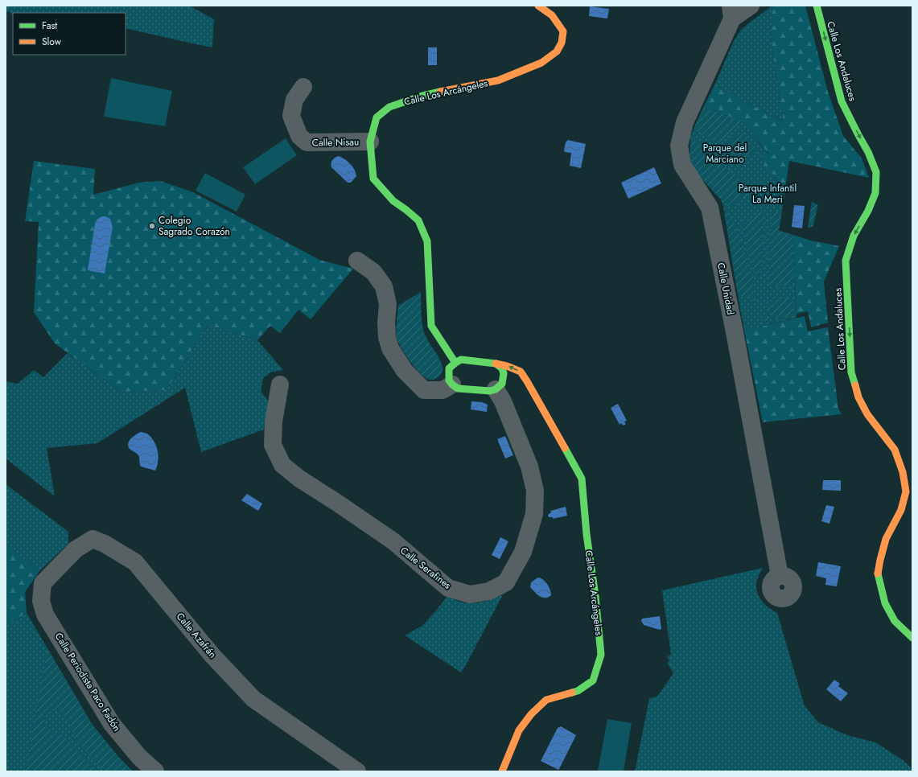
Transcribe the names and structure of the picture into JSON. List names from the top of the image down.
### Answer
{
  "streets": {
    "street": [
      "Calle Los Andaluces",
      "Calle Los Arcángeles",
      "Calle Nisau",
      "Calle Unidad",
      "Calle Serafines",
      "Calle Azafrán",
      "Calle Periodista Paco Fadón"
    ]
  },
  "crossings": [
    ["Calle Los Arcángeles", "Calle Nisau"],
    ["Calle Azafrán", "Calle Periodista Paco Fadón"]
  ],
  "one_way": ["Calle Los Andaluces"],
  "parks": ["Parque del Marciano", "Parque Infantil La Meri"],
  "places": ["Colegio Sagrado Corazón"],
  "legend": ["Fast", "Slow"]
}
